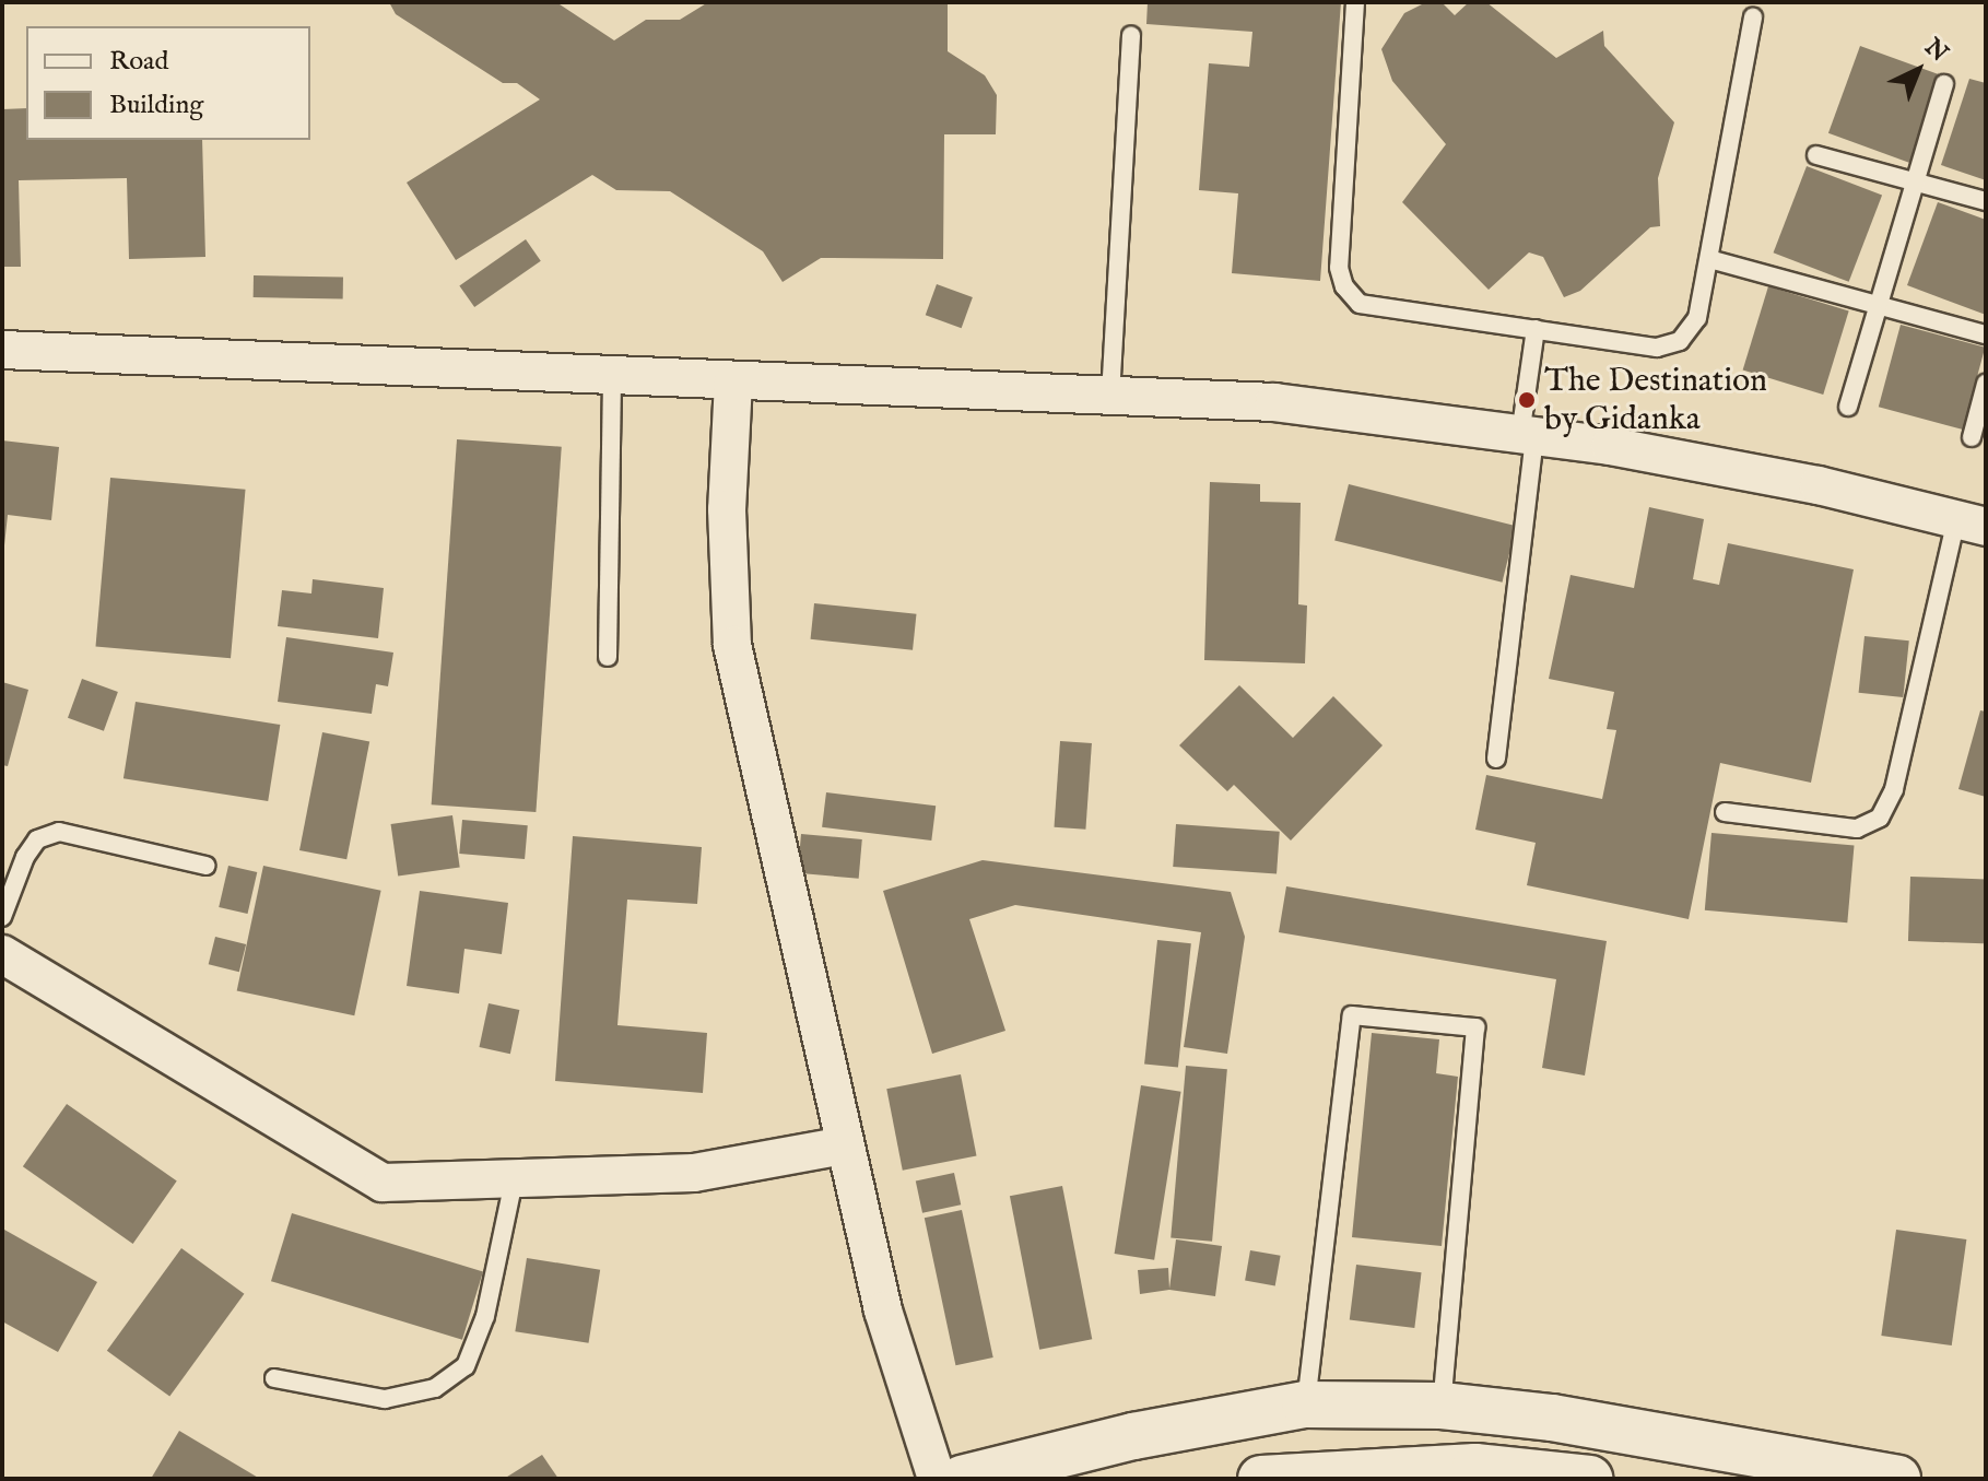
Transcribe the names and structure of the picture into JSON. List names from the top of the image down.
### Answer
{
  "places": ["The Destination by Gidanka"],
  "legend": ["Road", "Building"],
  "north": "top right"
}
